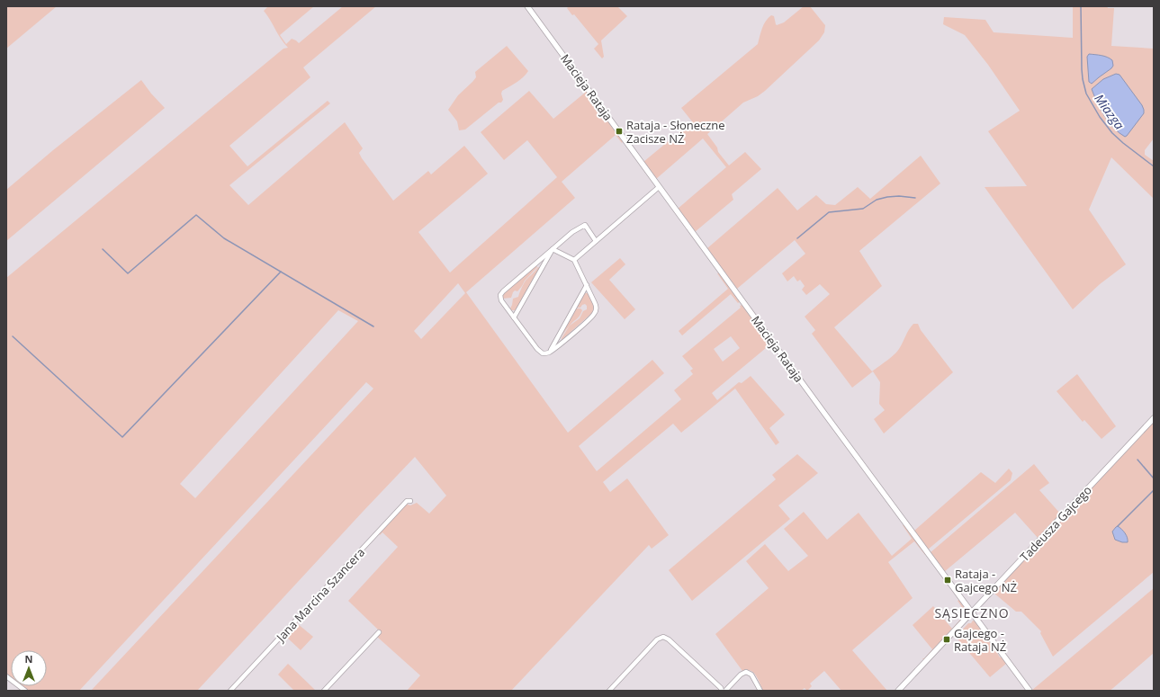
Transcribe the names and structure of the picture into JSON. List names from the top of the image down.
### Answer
{
  "streets": {
    "street": ["Macieja Rataja", "Tadeusza Gajcego", "Jana Marcina Szancera"]
  },
  "crossings": [
    ["Macieja Rataja", "Tadeusza Gajcego"]
  ],
  "districts": ["SĄSIECZNO"],
  "water": ["Miazga"],
  "places": {
    "transit": ["Rataja - Słoneczne Zacisze NŻ", "Rataja - Gajcego NŻ", "Gajcego - Rataja NŻ"]
  },
  "north": "top"
}
